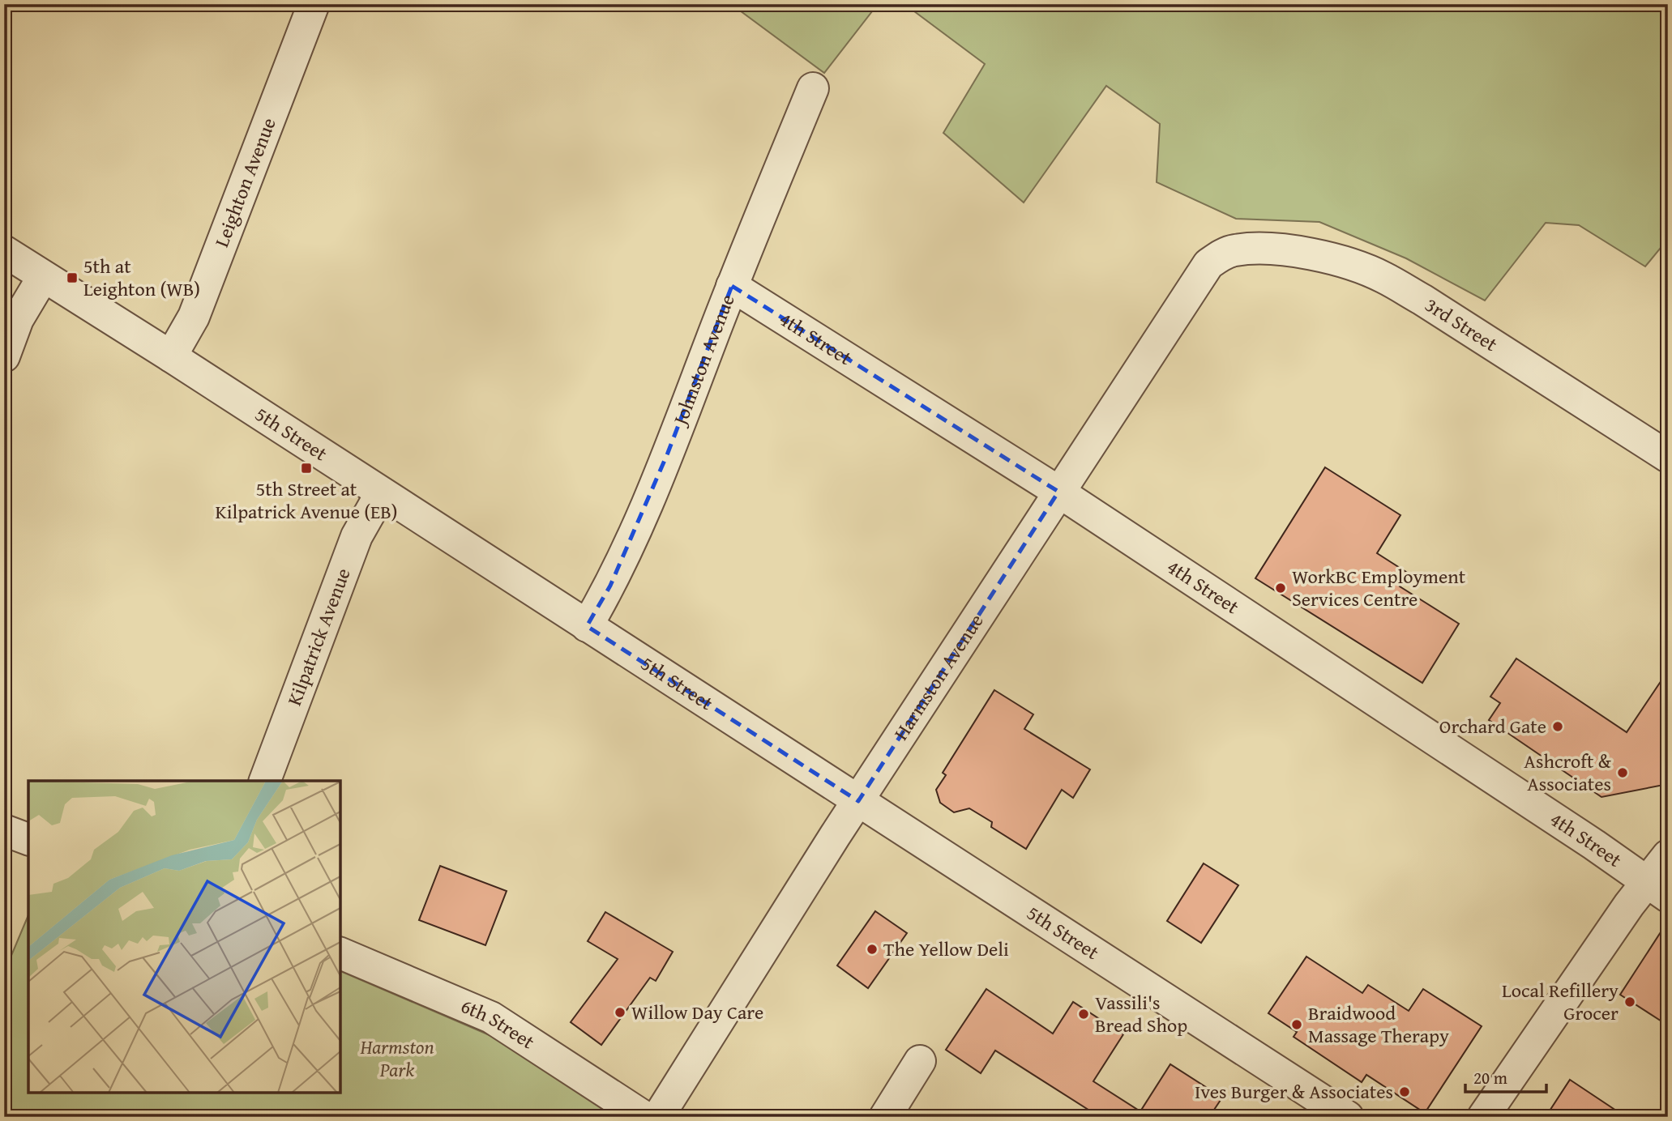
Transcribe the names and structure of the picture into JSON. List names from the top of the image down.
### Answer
{
  "streets": {
    "street": [
      "Leighton Avenue",
      "3rd Street",
      "4th Street",
      "Johnston Avenue",
      "5th Street",
      "Kilpatrick Avenue",
      "Harmston Avenue",
      "6th Street"
    ]
  },
  "crossings": [
    ["Leighton Avenue", "5th Street"],
    ["3rd Street", "Harmston Avenue"],
    ["4th Street", "Johnston Avenue"],
    ["4th Street", "Harmston Avenue"],
    ["Johnston Avenue", "5th Street"],
    ["5th Street", "Kilpatrick Avenue"],
    ["5th Street", "Harmston Avenue"]
  ],
  "parks": ["Harmston Park"],
  "places": {
    "transit": ["5th at Leighton (WB)", "5th Street at Kilpatrick Avenue (EB)"],
    "other": [
      "WorkBC Employment Services Centre",
      "Orchard Gate",
      "Ashcroft & Associates",
      "The Yellow Deli",
      "Local Refillery Grocer",
      "Willow Day Care",
      "Vassili's Bread Shop",
      "Braidwood Massage Therapy",
      "Ives Burger & Associates"
    ]
  },
  "scale_bar": "20 m"
}
